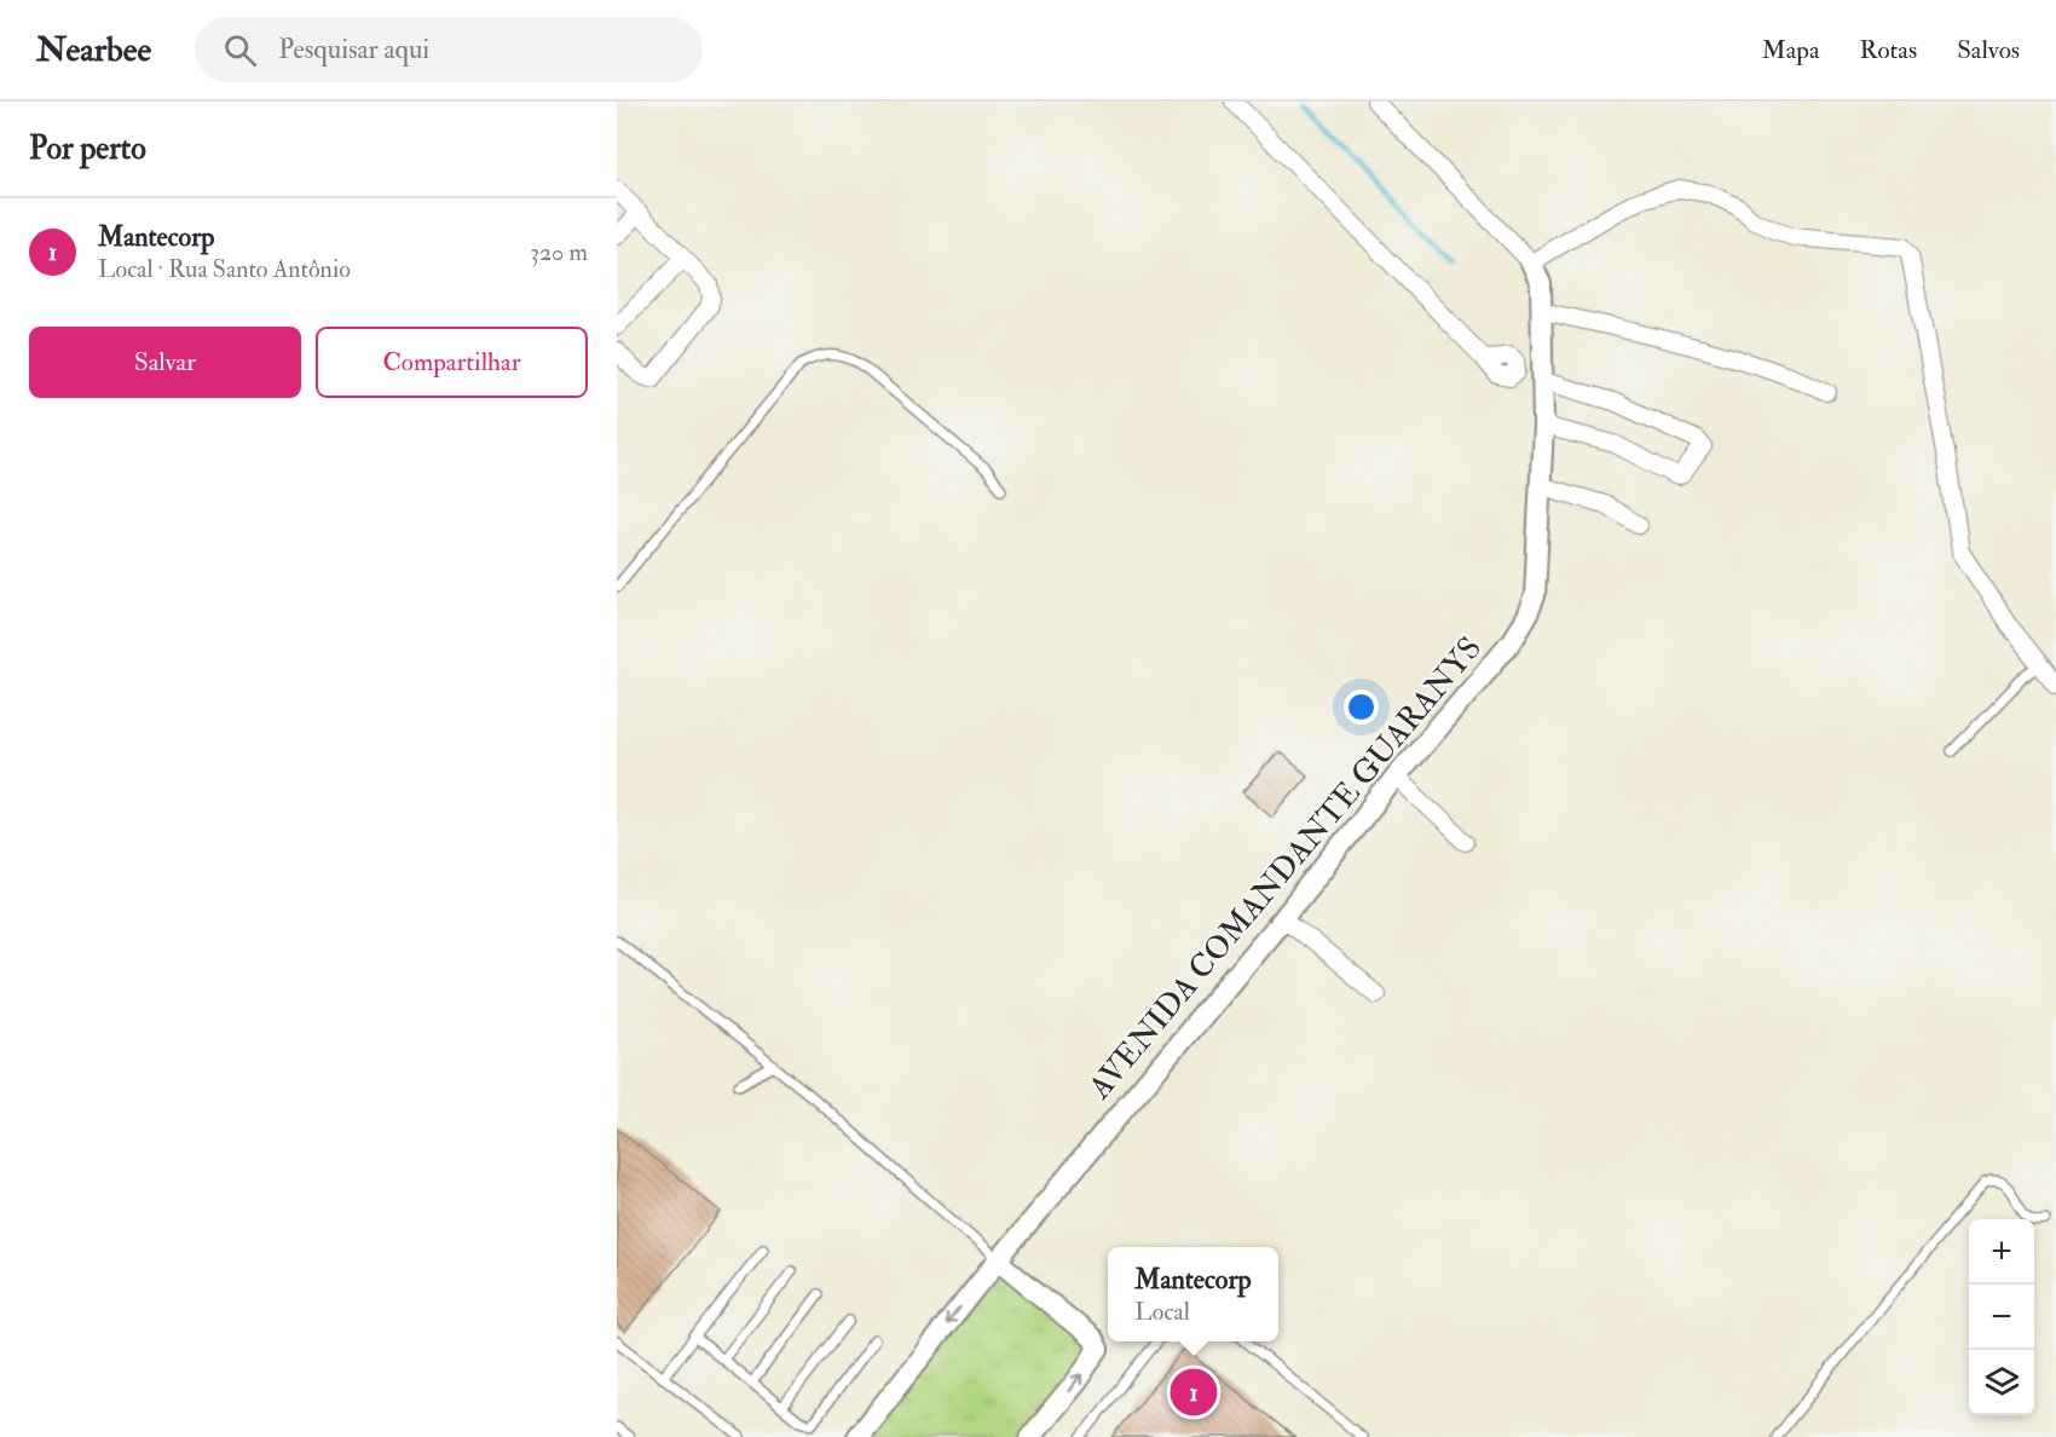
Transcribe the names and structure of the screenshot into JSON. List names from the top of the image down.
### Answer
{
  "streets": {
    "street": ["AVENIDA COMANDANTE GUARANYS"]
  },
  "page": {
    "header": "Nearbee",
    "search": "Pesquisar aqui",
    "nav": ["Mapa", "Rotas", "Salvos"],
    "heading": "Por perto",
    "list": [
      {
        "mark": "1",
        "name": "Mantecorp",
        "note": "Local · Rua Santo Antônio",
        "value": "320 m"
      }
    ],
    "buttons": ["Salvar", "Compartilhar"],
    "map_buttons": ["+", "−"],
    "popup": ["Mantecorp", "Local"],
    "pins": "1"
  }
}
